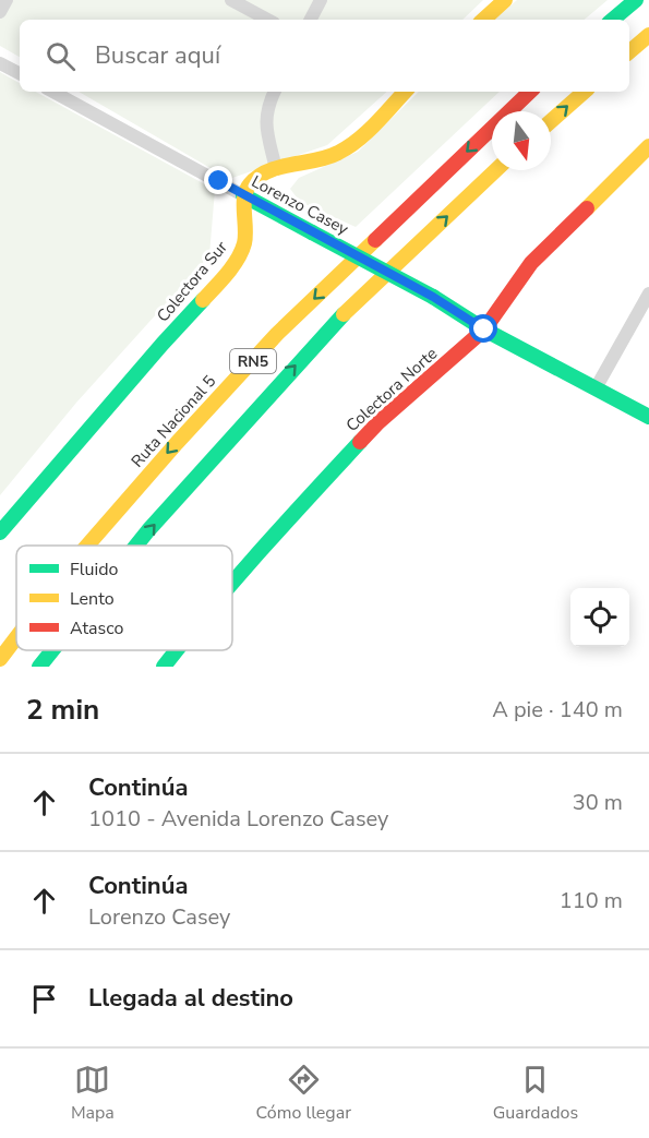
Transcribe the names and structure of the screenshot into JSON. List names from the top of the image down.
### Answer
{
  "streets": {
    "main road": [
      "Lorenzo Casey",
      "Colectora Sur",
      "RN5",
      "Colectora Norte",
      "Ruta Nacional 5"
    ]
  },
  "crossings": [
    ["Lorenzo Casey", "Colectora Sur"],
    ["Lorenzo Casey", "Colectora Norte"]
  ],
  "legend": ["Fluido", "Lento", "Atasco"],
  "north": "bottom",
  "page": {
    "search": "Buscar aquí",
    "heading": ["2 min", "A pie · 140 m"],
    "list": [
      ["Continúa", "1010 - Avenida Lorenzo Casey", "30 m"],
      ["Continúa", "Lorenzo Casey", "110 m"],
      "Llegada al destino"
    ],
    "nav": ["Mapa", "Cómo llegar", "Guardados"]
  }
}
